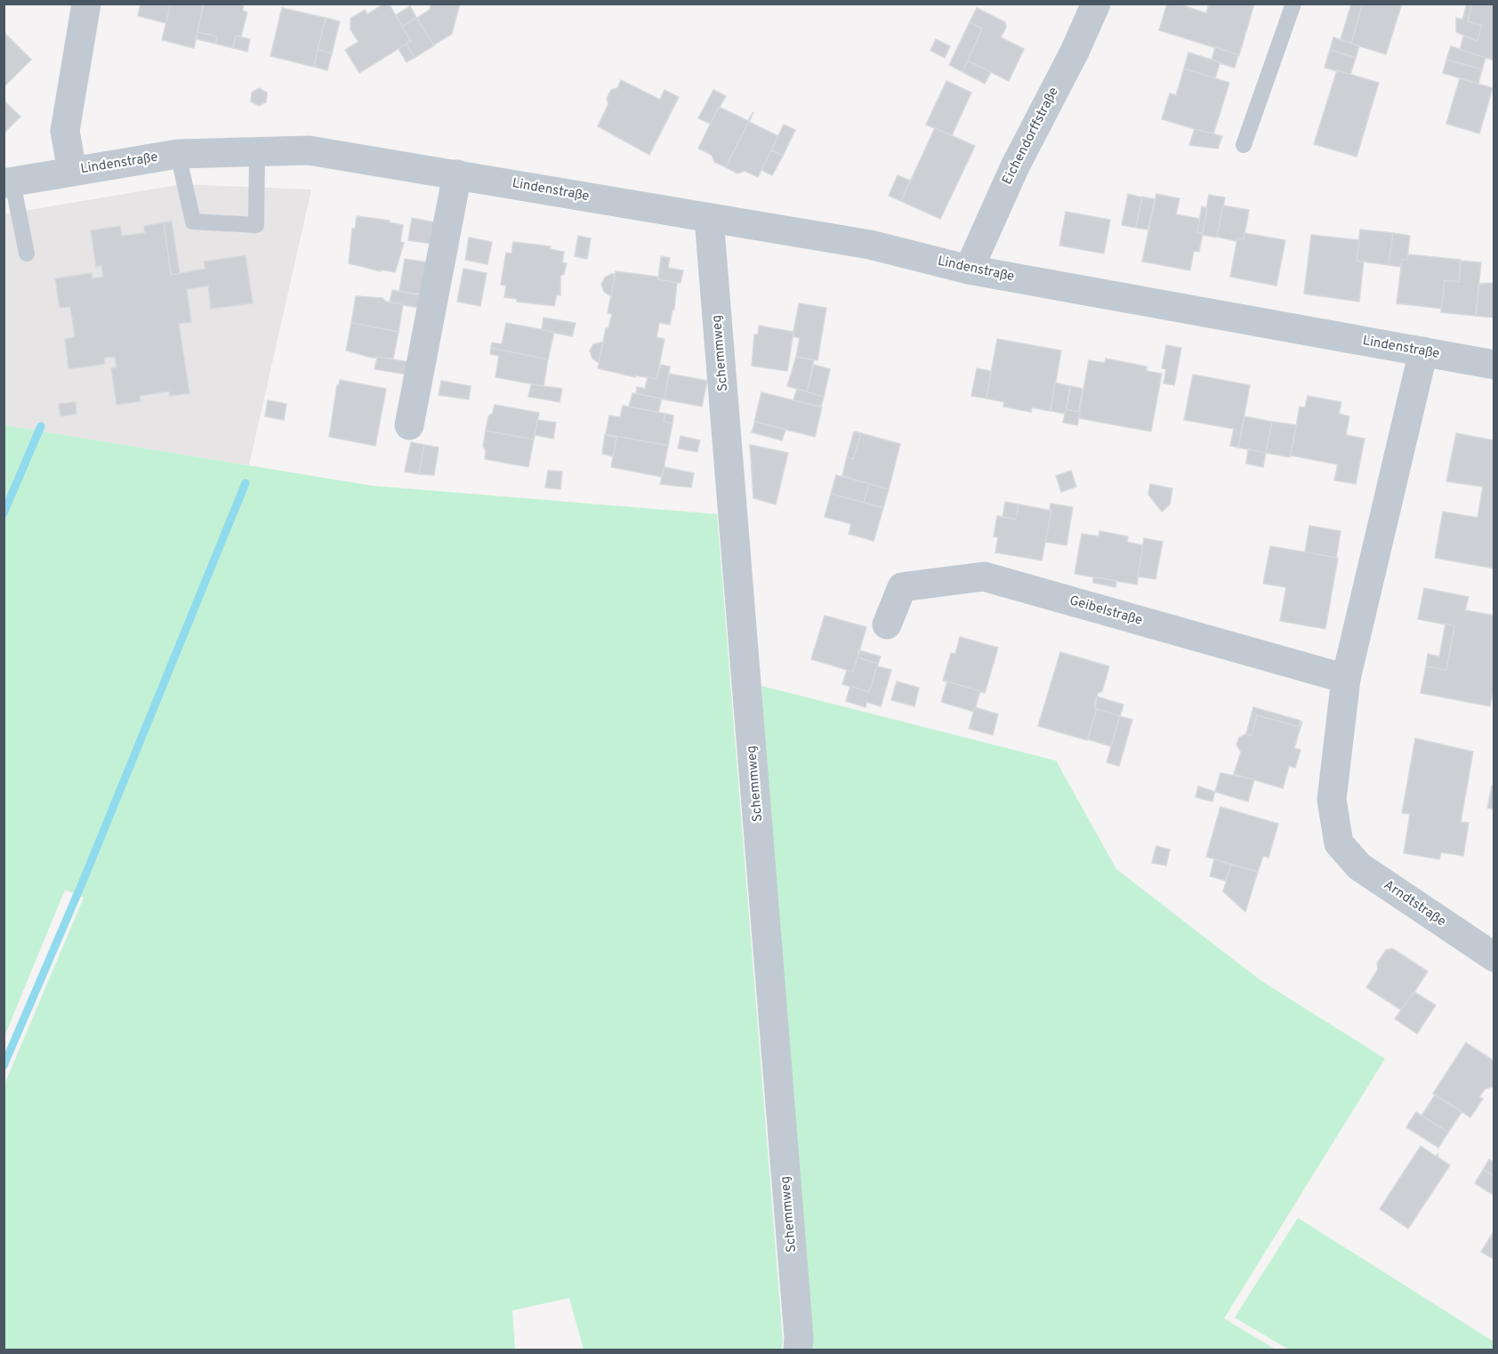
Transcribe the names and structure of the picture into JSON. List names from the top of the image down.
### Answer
{
  "streets": {
    "street": [
      "Eichendorffstraße",
      "Lindenstraße",
      "Schemmweg",
      "Geibelstraße",
      "Arndtstraße"
    ]
  },
  "crossings": [
    ["Eichendorffstraße", "Lindenstraße"],
    ["Lindenstraße", "Schemmweg"],
    ["Geibelstraße", "Arndtstraße"]
  ]
}
